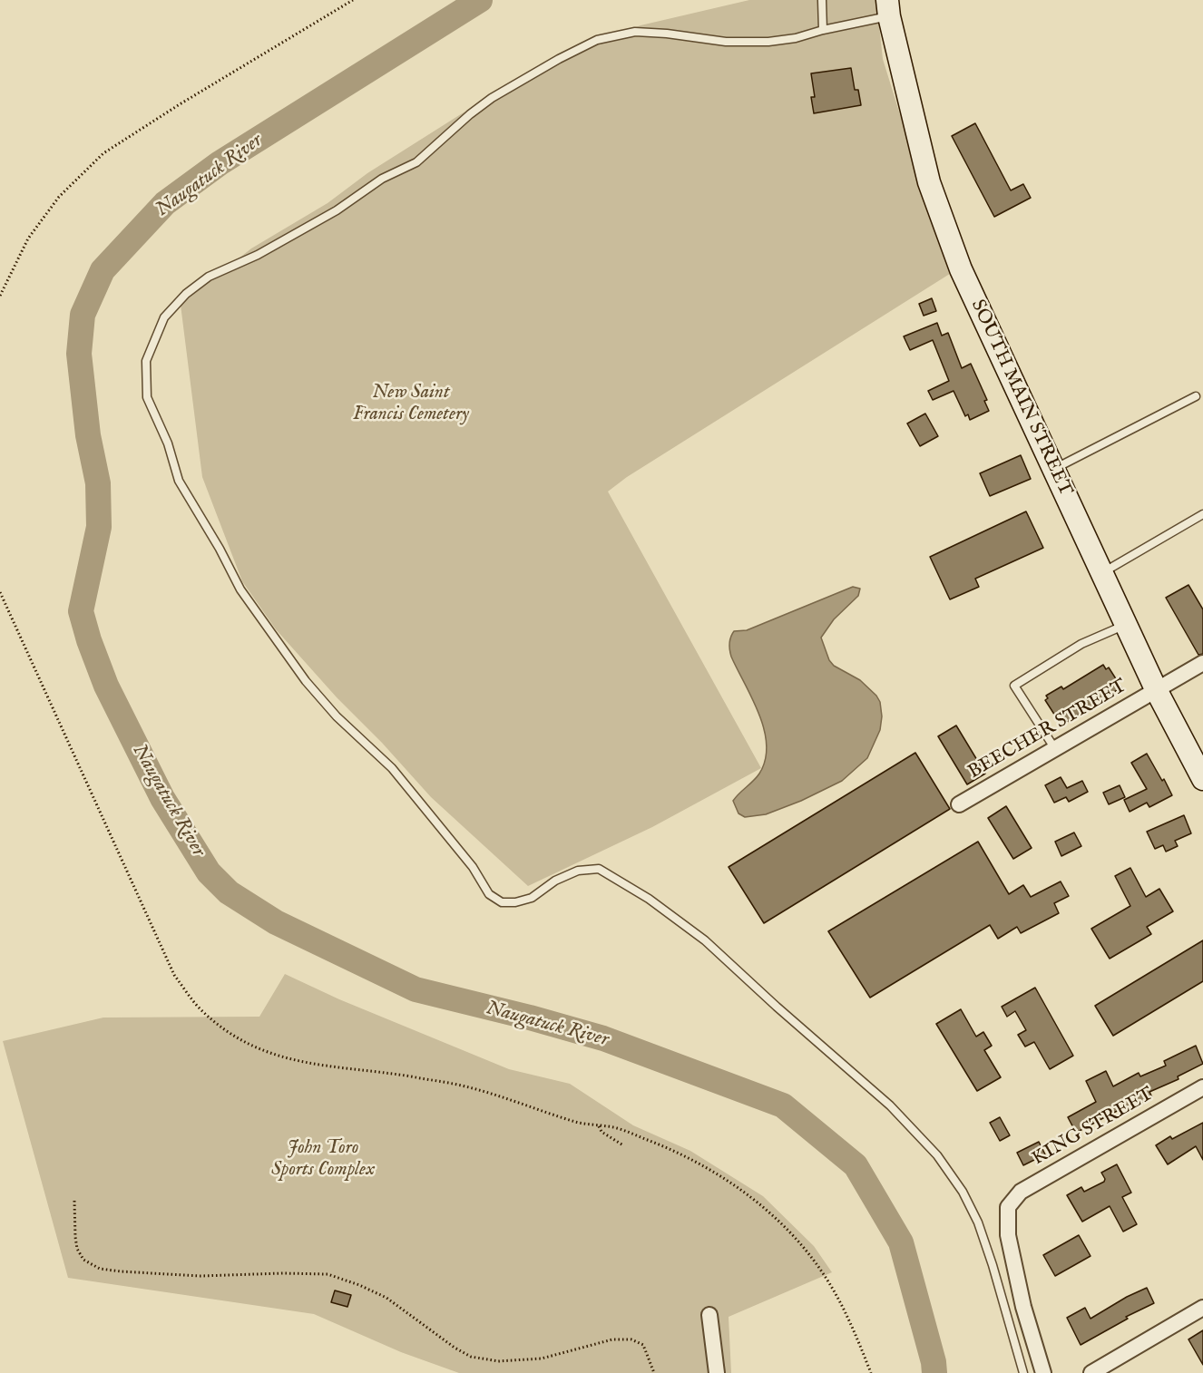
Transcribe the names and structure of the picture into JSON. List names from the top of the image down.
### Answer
{
  "streets": {
    "main road": ["SOUTH MAIN STREET"],
    "street": ["BEECHER STREET", "KING STREET"]
  },
  "crossings": [
    ["SOUTH MAIN STREET", "BEECHER STREET"]
  ],
  "water": ["Naugatuck River"],
  "parks": ["New Saint Francis Cemetery", "John Toro Sports Complex"]
}
